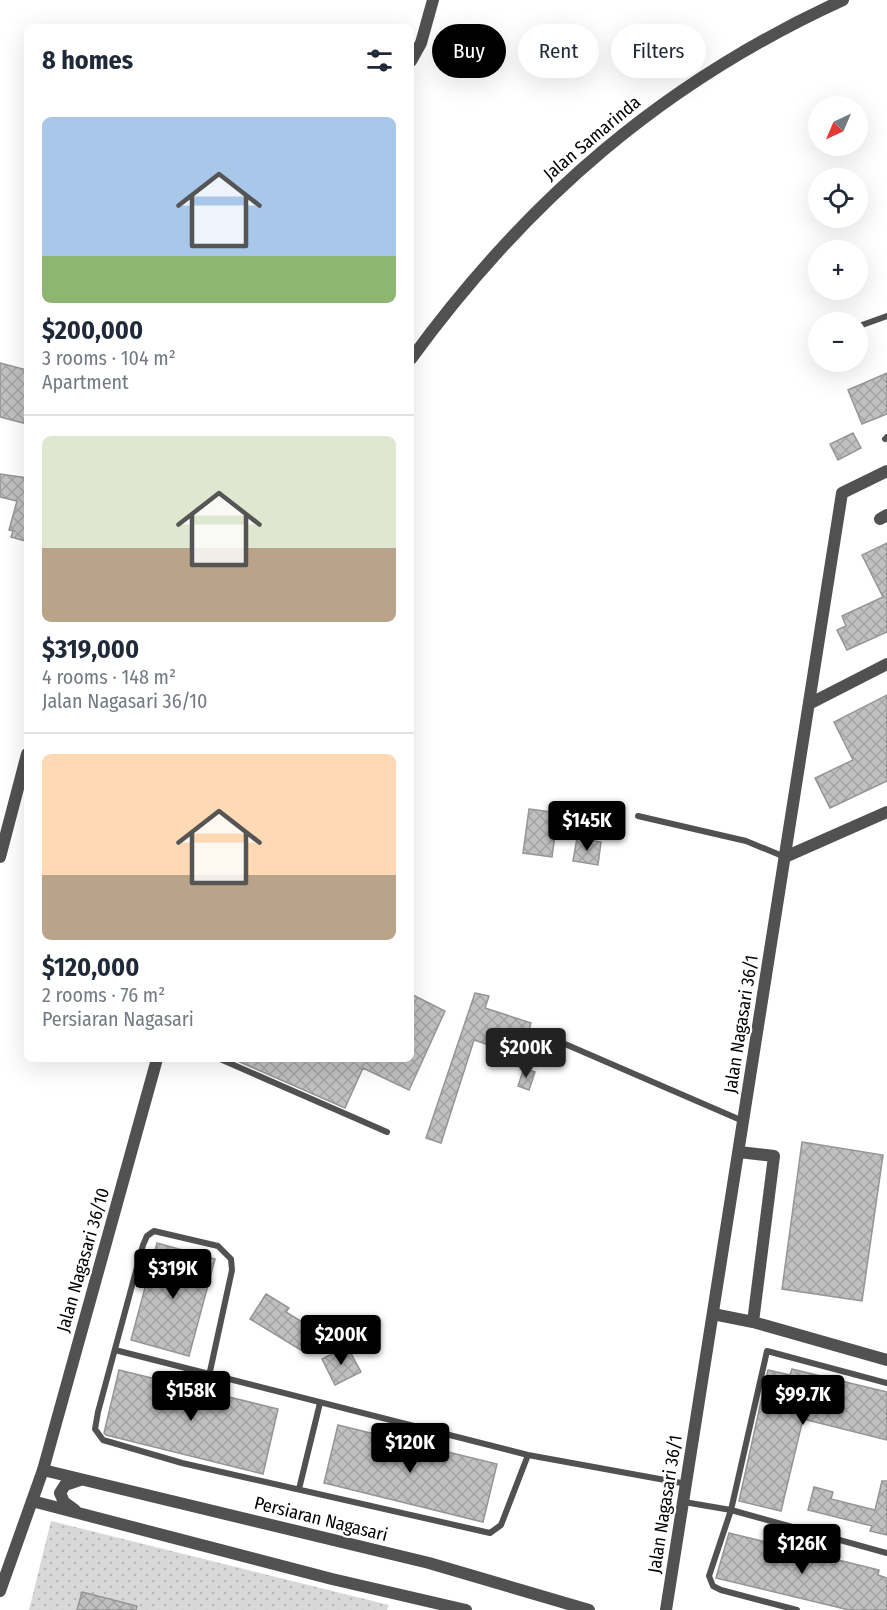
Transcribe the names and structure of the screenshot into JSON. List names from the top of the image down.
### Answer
{
  "streets": {
    "street": [
      "Jalan Samarinda",
      "Jalan Nagasari 36/1",
      "Jalan Nagasari 36/10",
      "Persiaran Nagasari"
    ]
  },
  "crossings": [
    ["Jalan Nagasari 36/10", "Persiaran Nagasari"]
  ],
  "north": "bottom left",
  "page": {
    "chip": ["Buy", "Rent", "Filters"],
    "heading": "8 homes",
    "map_buttons": ["+", "−"],
    "list": [
      {
        "name": "$200,000",
        "note": "3 rooms · 104 m² · Apartment"
      },
      {
        "name": "$319,000",
        "note": "4 rooms · 148 m² · Jalan Nagasari 36/10"
      },
      {
        "name": "$120,000",
        "note": "2 rooms · 76 m² · Persiaran Nagasari"
      }
    ],
    "price": [
      "$145K",
      "$200K",
      "$319K",
      "$200K",
      "$158K",
      "$99.7K",
      "$120K",
      "$126K"
    ]
  }
}
